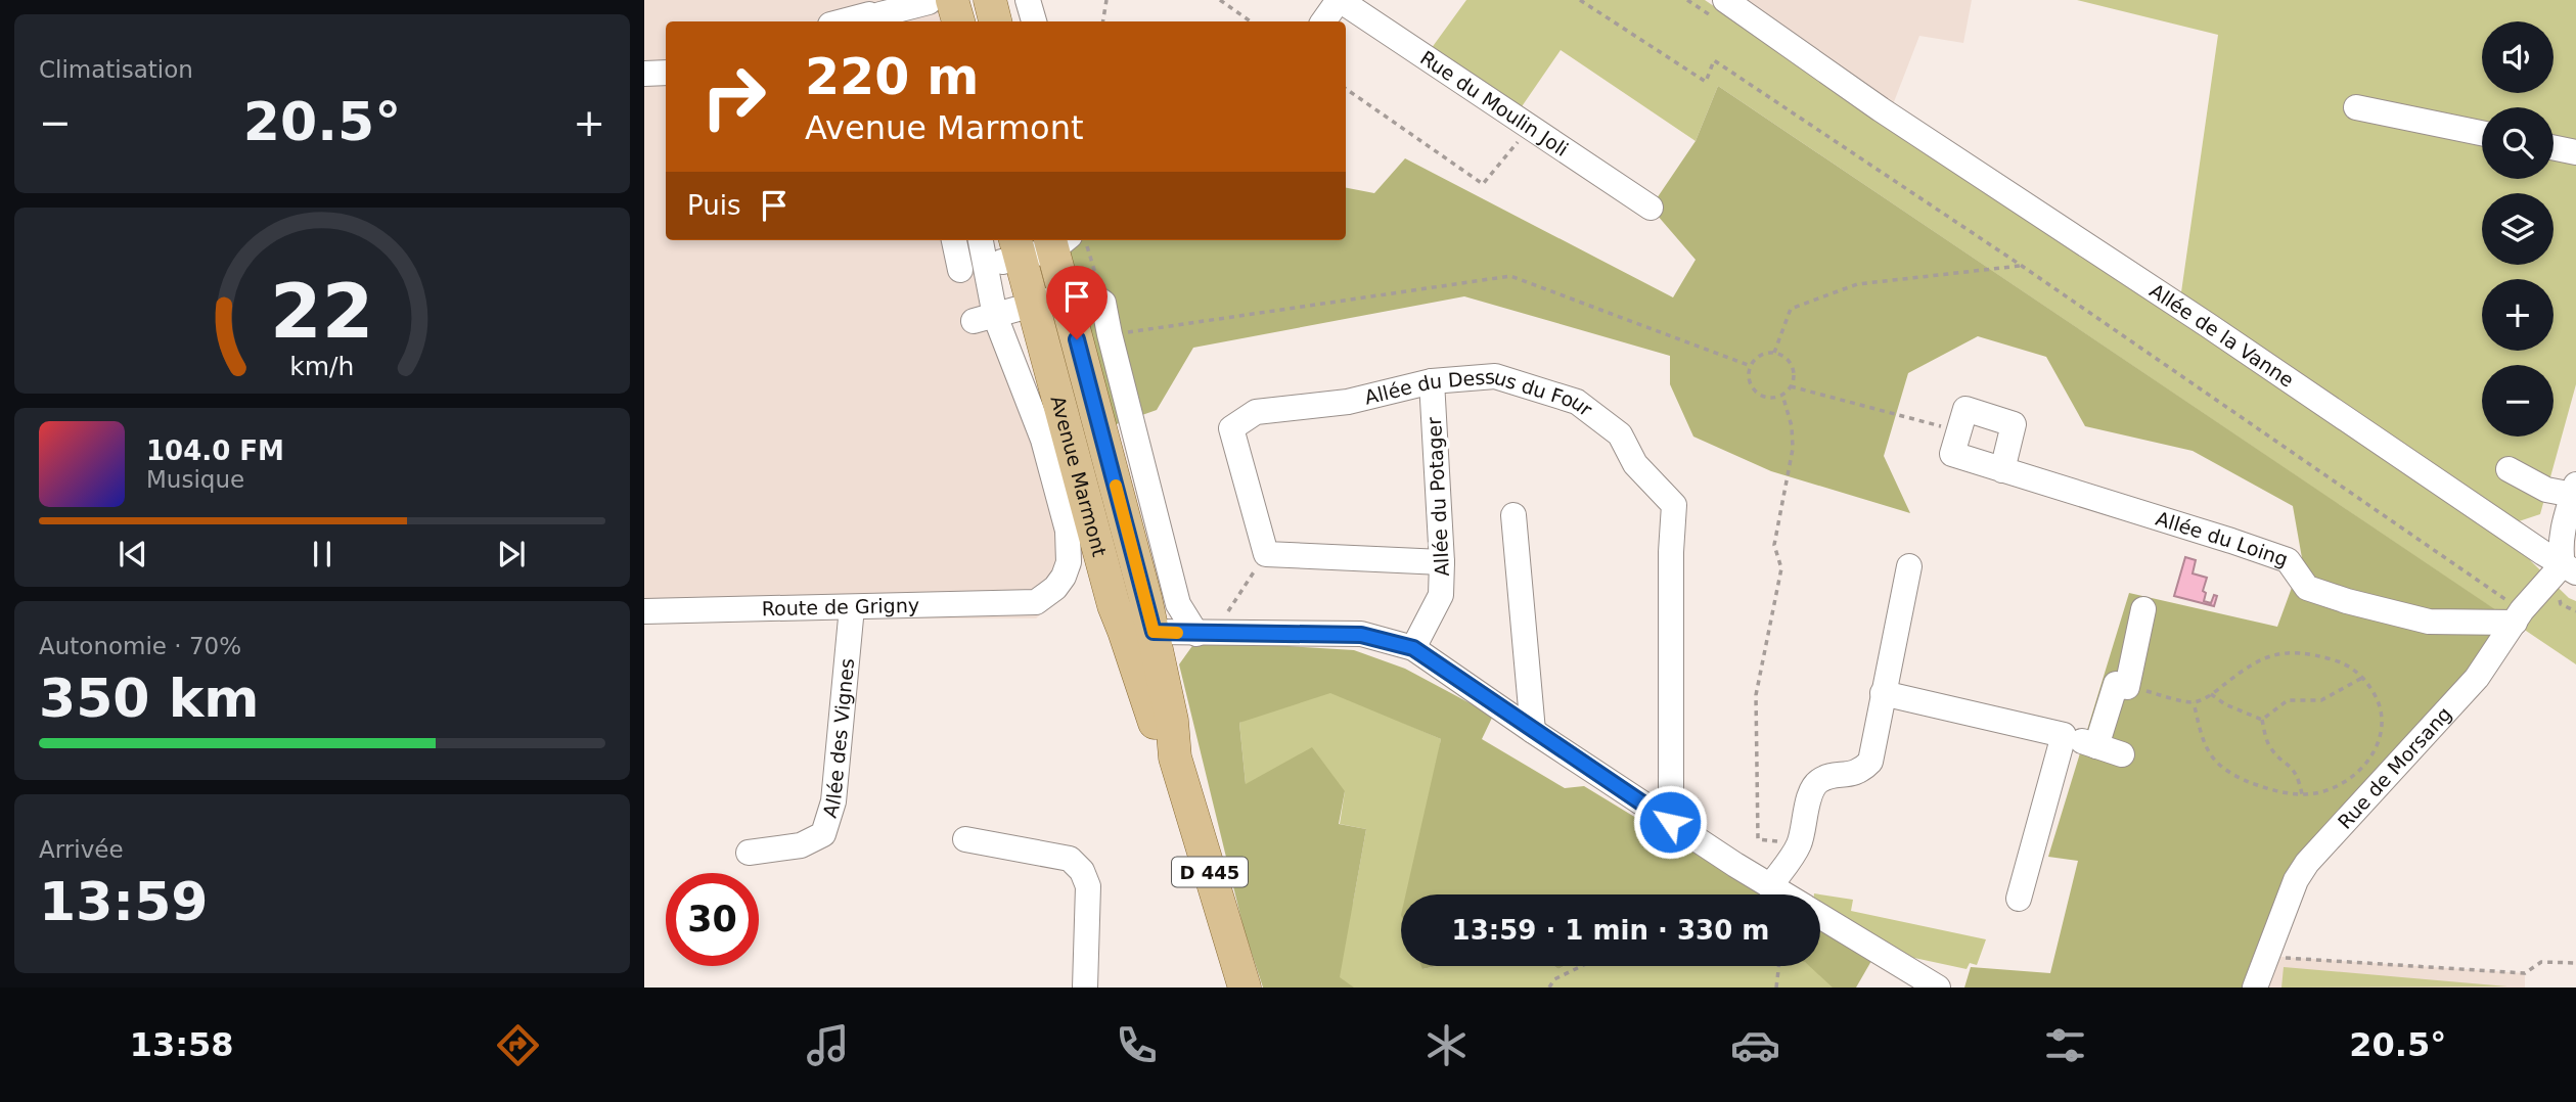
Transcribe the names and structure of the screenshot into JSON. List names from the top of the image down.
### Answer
{
  "streets": {
    "main road": ["Avenue Marmont", "D 445"],
    "street": [
      "Rue du Moulin Joli",
      "Allée de la Vanne",
      "Allée du Dessus du Four",
      "Allée du Potager",
      "Allée du Loing",
      "Route de Grigny",
      "Allée des Vignes",
      "Rue de Morsang"
    ]
  },
  "crossings": [
    ["Allée de la Vanne", "Rue de Morsang"],
    ["Allée du Dessus du Four", "Allée du Potager"],
    ["Allée du Loing", "Rue de Morsang"],
    ["Route de Grigny", "Allée des Vignes"]
  ],
  "page": {
    "tile": [
      "Climatisation",
      ["Autonomie · 70%", "350 km"],
      ["Arrivée", "13:59"]
    ],
    "map_buttons": ["+", "−"],
    "turn": ["220 m", "Avenue Marmont"],
    "heat": ["−", "20.5°", "+"],
    "then": "Puis",
    "song": ["104.0 FM", "Musique"],
    "limit": "30",
    "trip": "13:59 · 1 min · 330 m",
    "tabs": ["13:58", "20.5°"],
    "gauge": ["22", "km/h"]
  }
}
